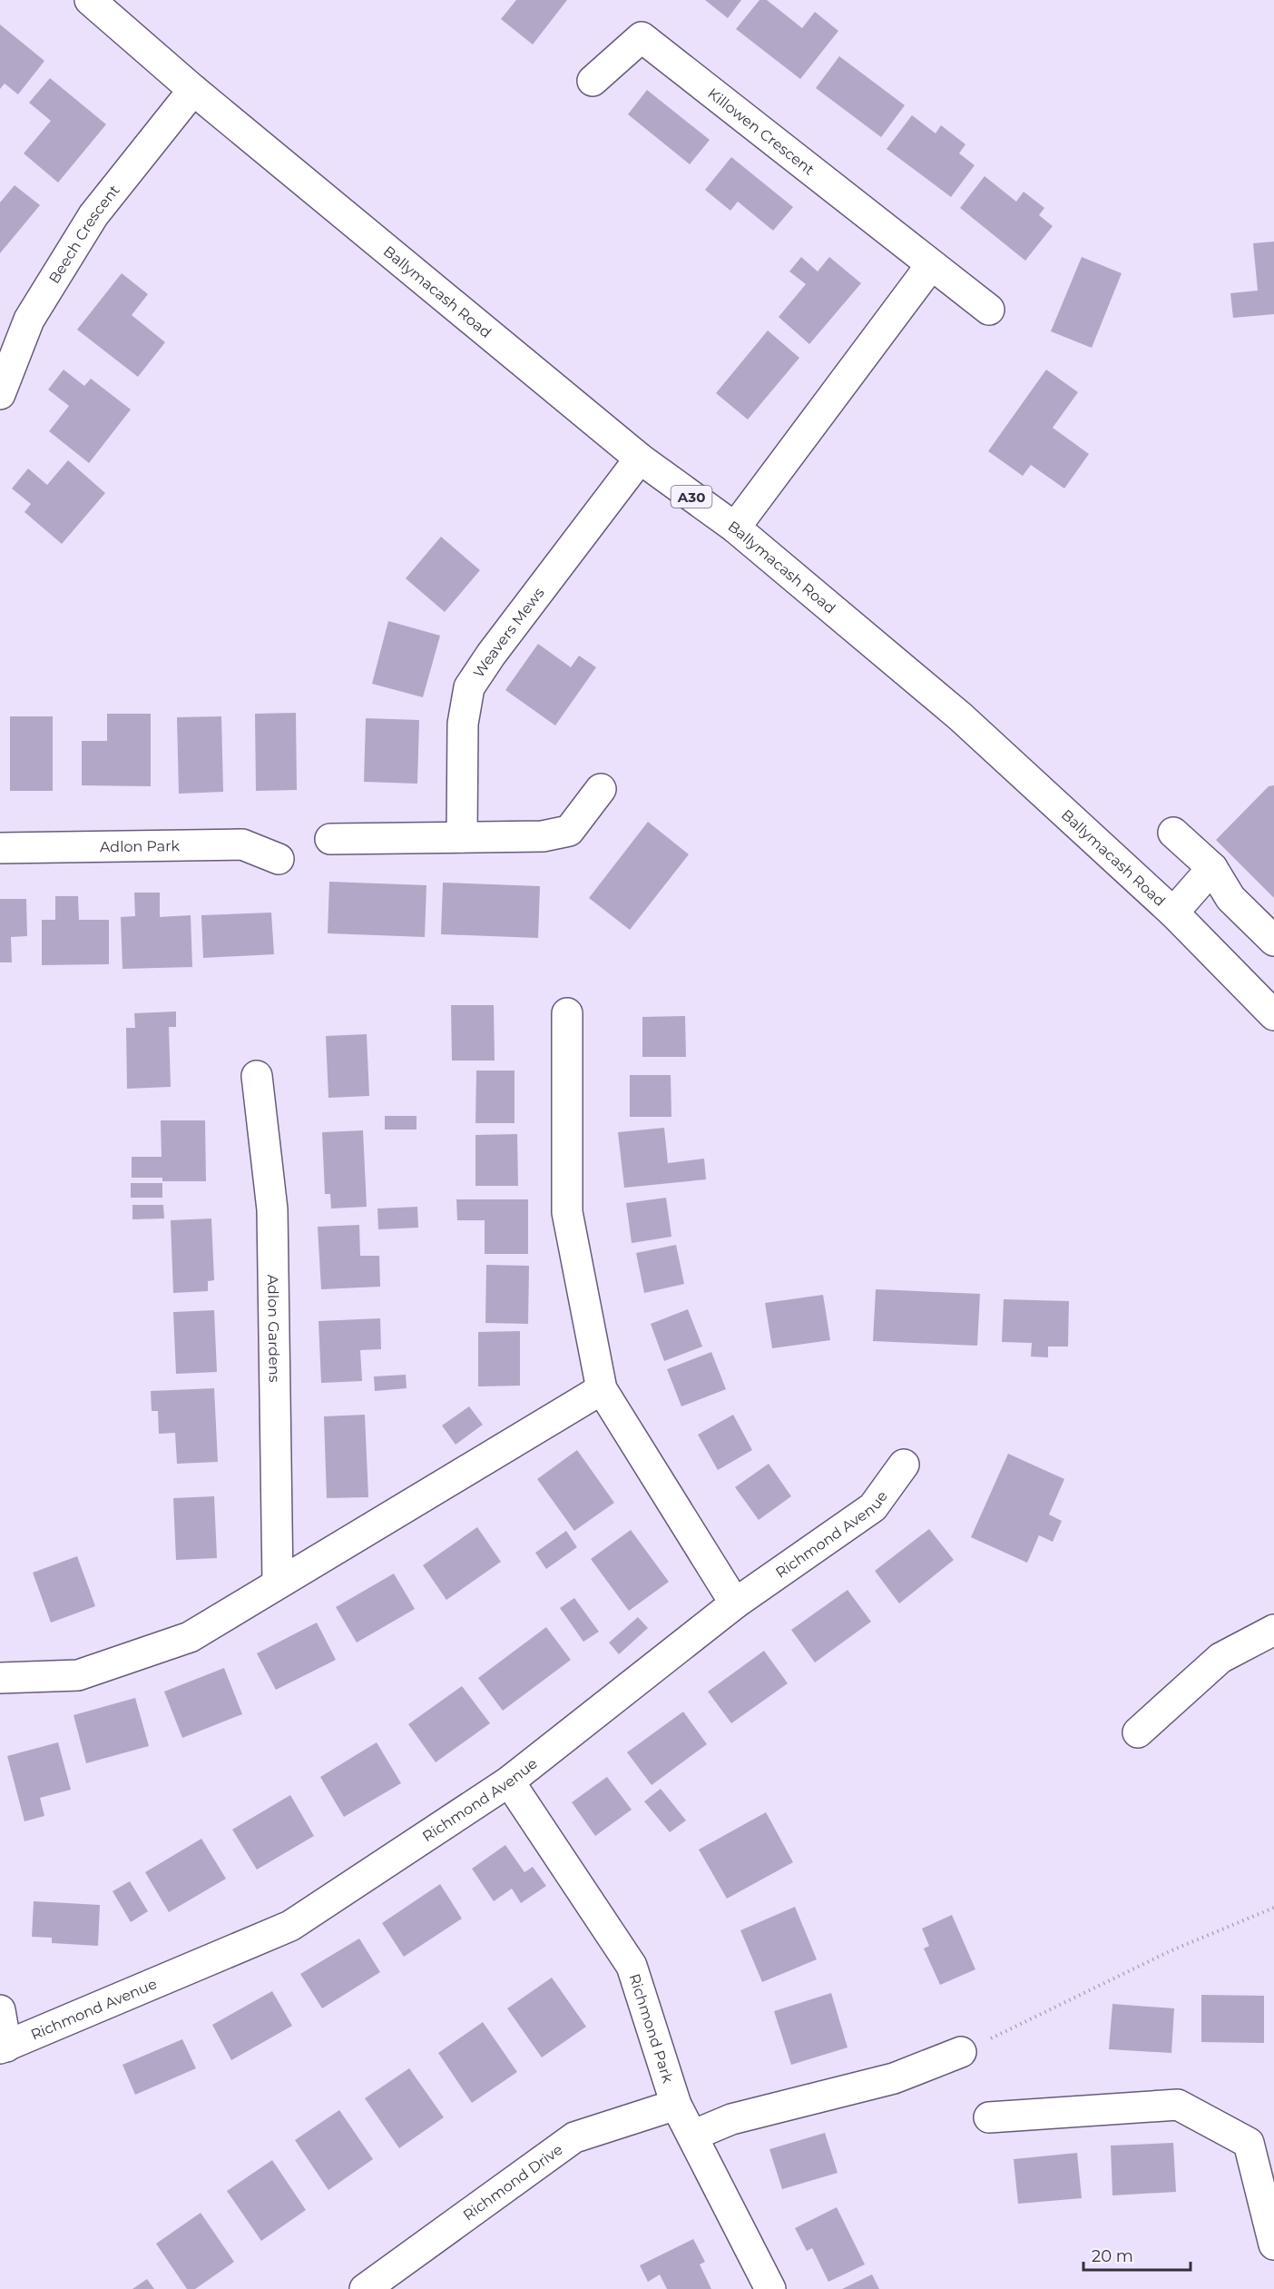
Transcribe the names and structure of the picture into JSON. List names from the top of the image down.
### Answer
{
  "streets": {
    "street": [
      "Killowen Crescent",
      "Beech Crescent",
      "Ballymacash Road",
      "A30",
      "Weavers Mews",
      "Adlon Park",
      "Adlon Gardens",
      "Richmond Avenue",
      "Richmond Park",
      "Richmond Drive"
    ]
  },
  "crossings": [
    ["Beech Crescent", "Ballymacash Road"],
    ["Ballymacash Road", "Weavers Mews"],
    ["Richmond Avenue", "Richmond Park"],
    ["Richmond Park", "Richmond Drive"]
  ],
  "scale_bar": "20 m"
}
